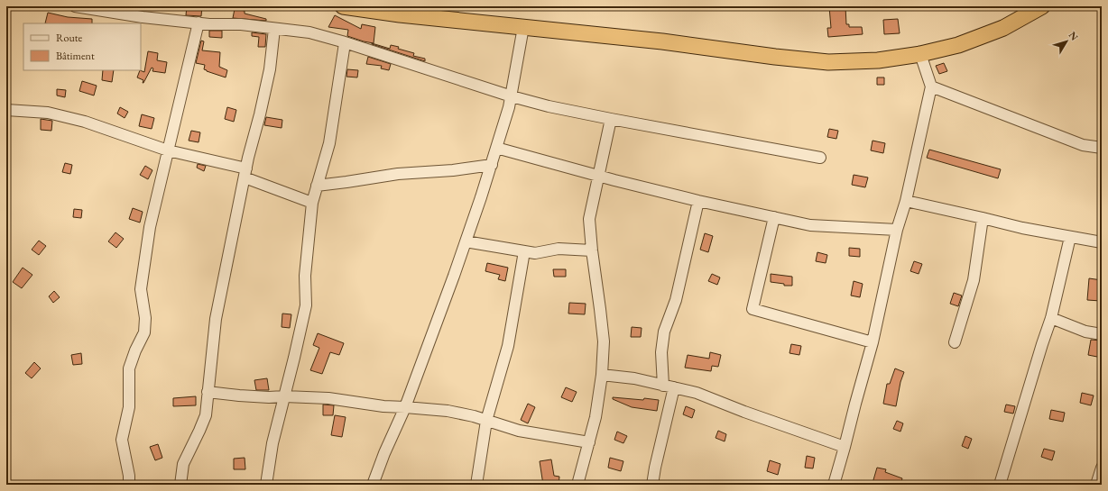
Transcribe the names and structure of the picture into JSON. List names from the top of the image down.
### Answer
{
  "legend": ["Route", "Bâtiment"],
  "north": "top right"
}
